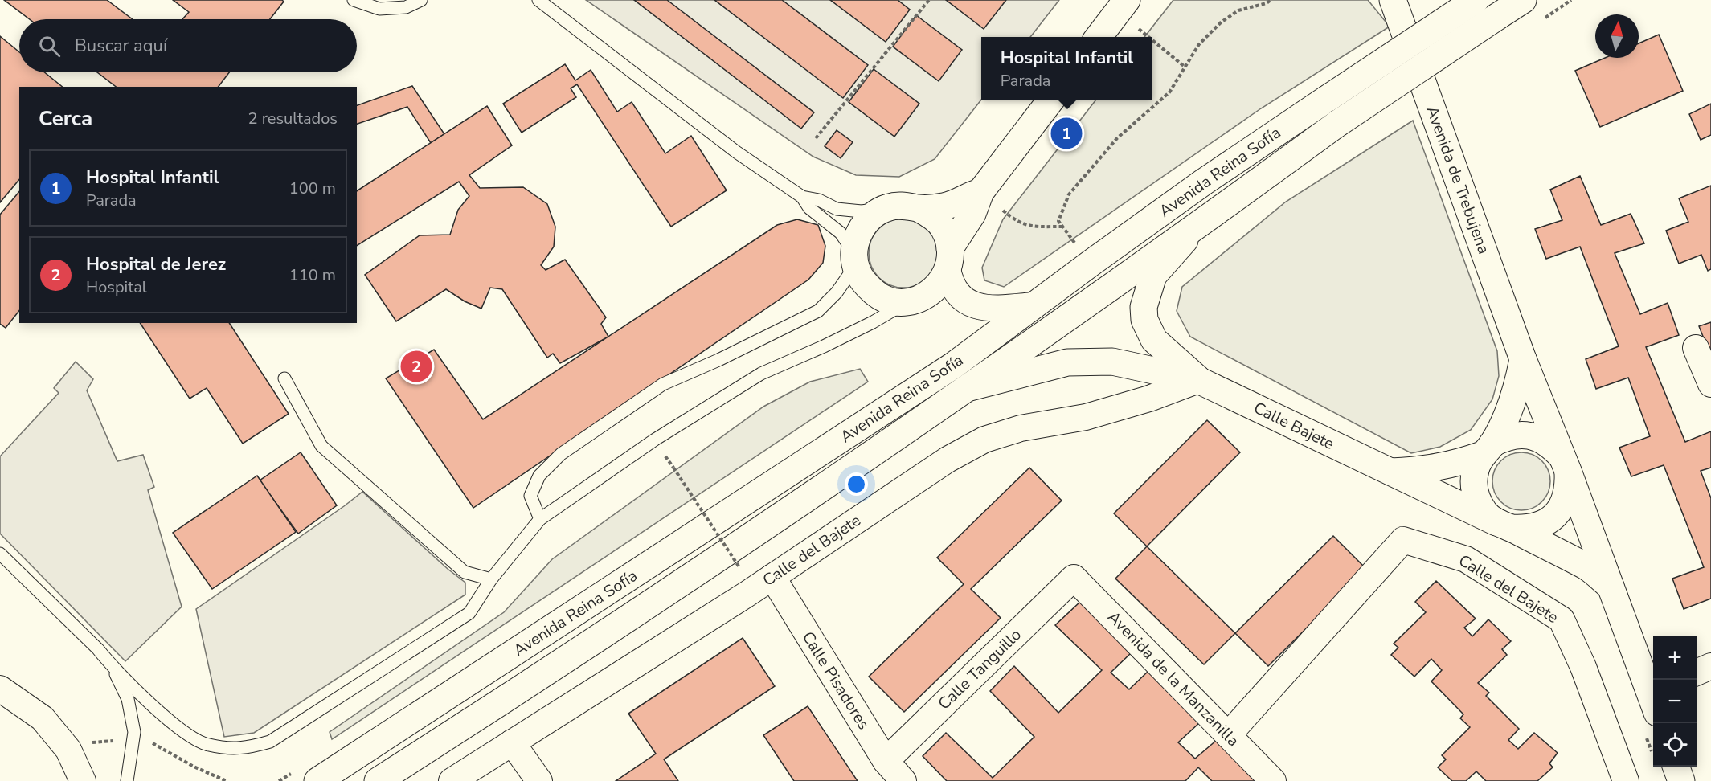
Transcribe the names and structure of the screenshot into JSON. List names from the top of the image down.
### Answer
{
  "streets": {
    "main road": ["Avenida Reina Sofía", "Avenida de Trebujena", "Calle Bajete"],
    "street": [
      "Calle del Bajete",
      "Calle Tanguillo",
      "Avenida de la Manzanilla",
      "Calle Pisadores"
    ]
  },
  "crossings": [
    ["Avenida de Trebujena", "Calle Bajete"],
    ["Calle Bajete", "Calle del Bajete"],
    ["Calle del Bajete", "Avenida de la Manzanilla"],
    ["Calle del Bajete", "Calle Pisadores"],
    ["Calle Tanguillo", "Avenida de la Manzanilla"],
    ["Calle Tanguillo", "Calle Pisadores"]
  ],
  "north": "top",
  "page": {
    "search": "Buscar aquí",
    "popup": ["Hospital Infantil", "Parada"],
    "heading": ["Cerca", "2 resultados"],
    "pins": ["1", "2"],
    "list": [
      {
        "mark": "1",
        "name": "Hospital Infantil",
        "note": "Parada",
        "value": "100 m"
      },
      {
        "mark": "2",
        "name": "Hospital de Jerez",
        "note": "Hospital",
        "value": "110 m"
      }
    ],
    "map_buttons": ["+", "−"]
  }
}
